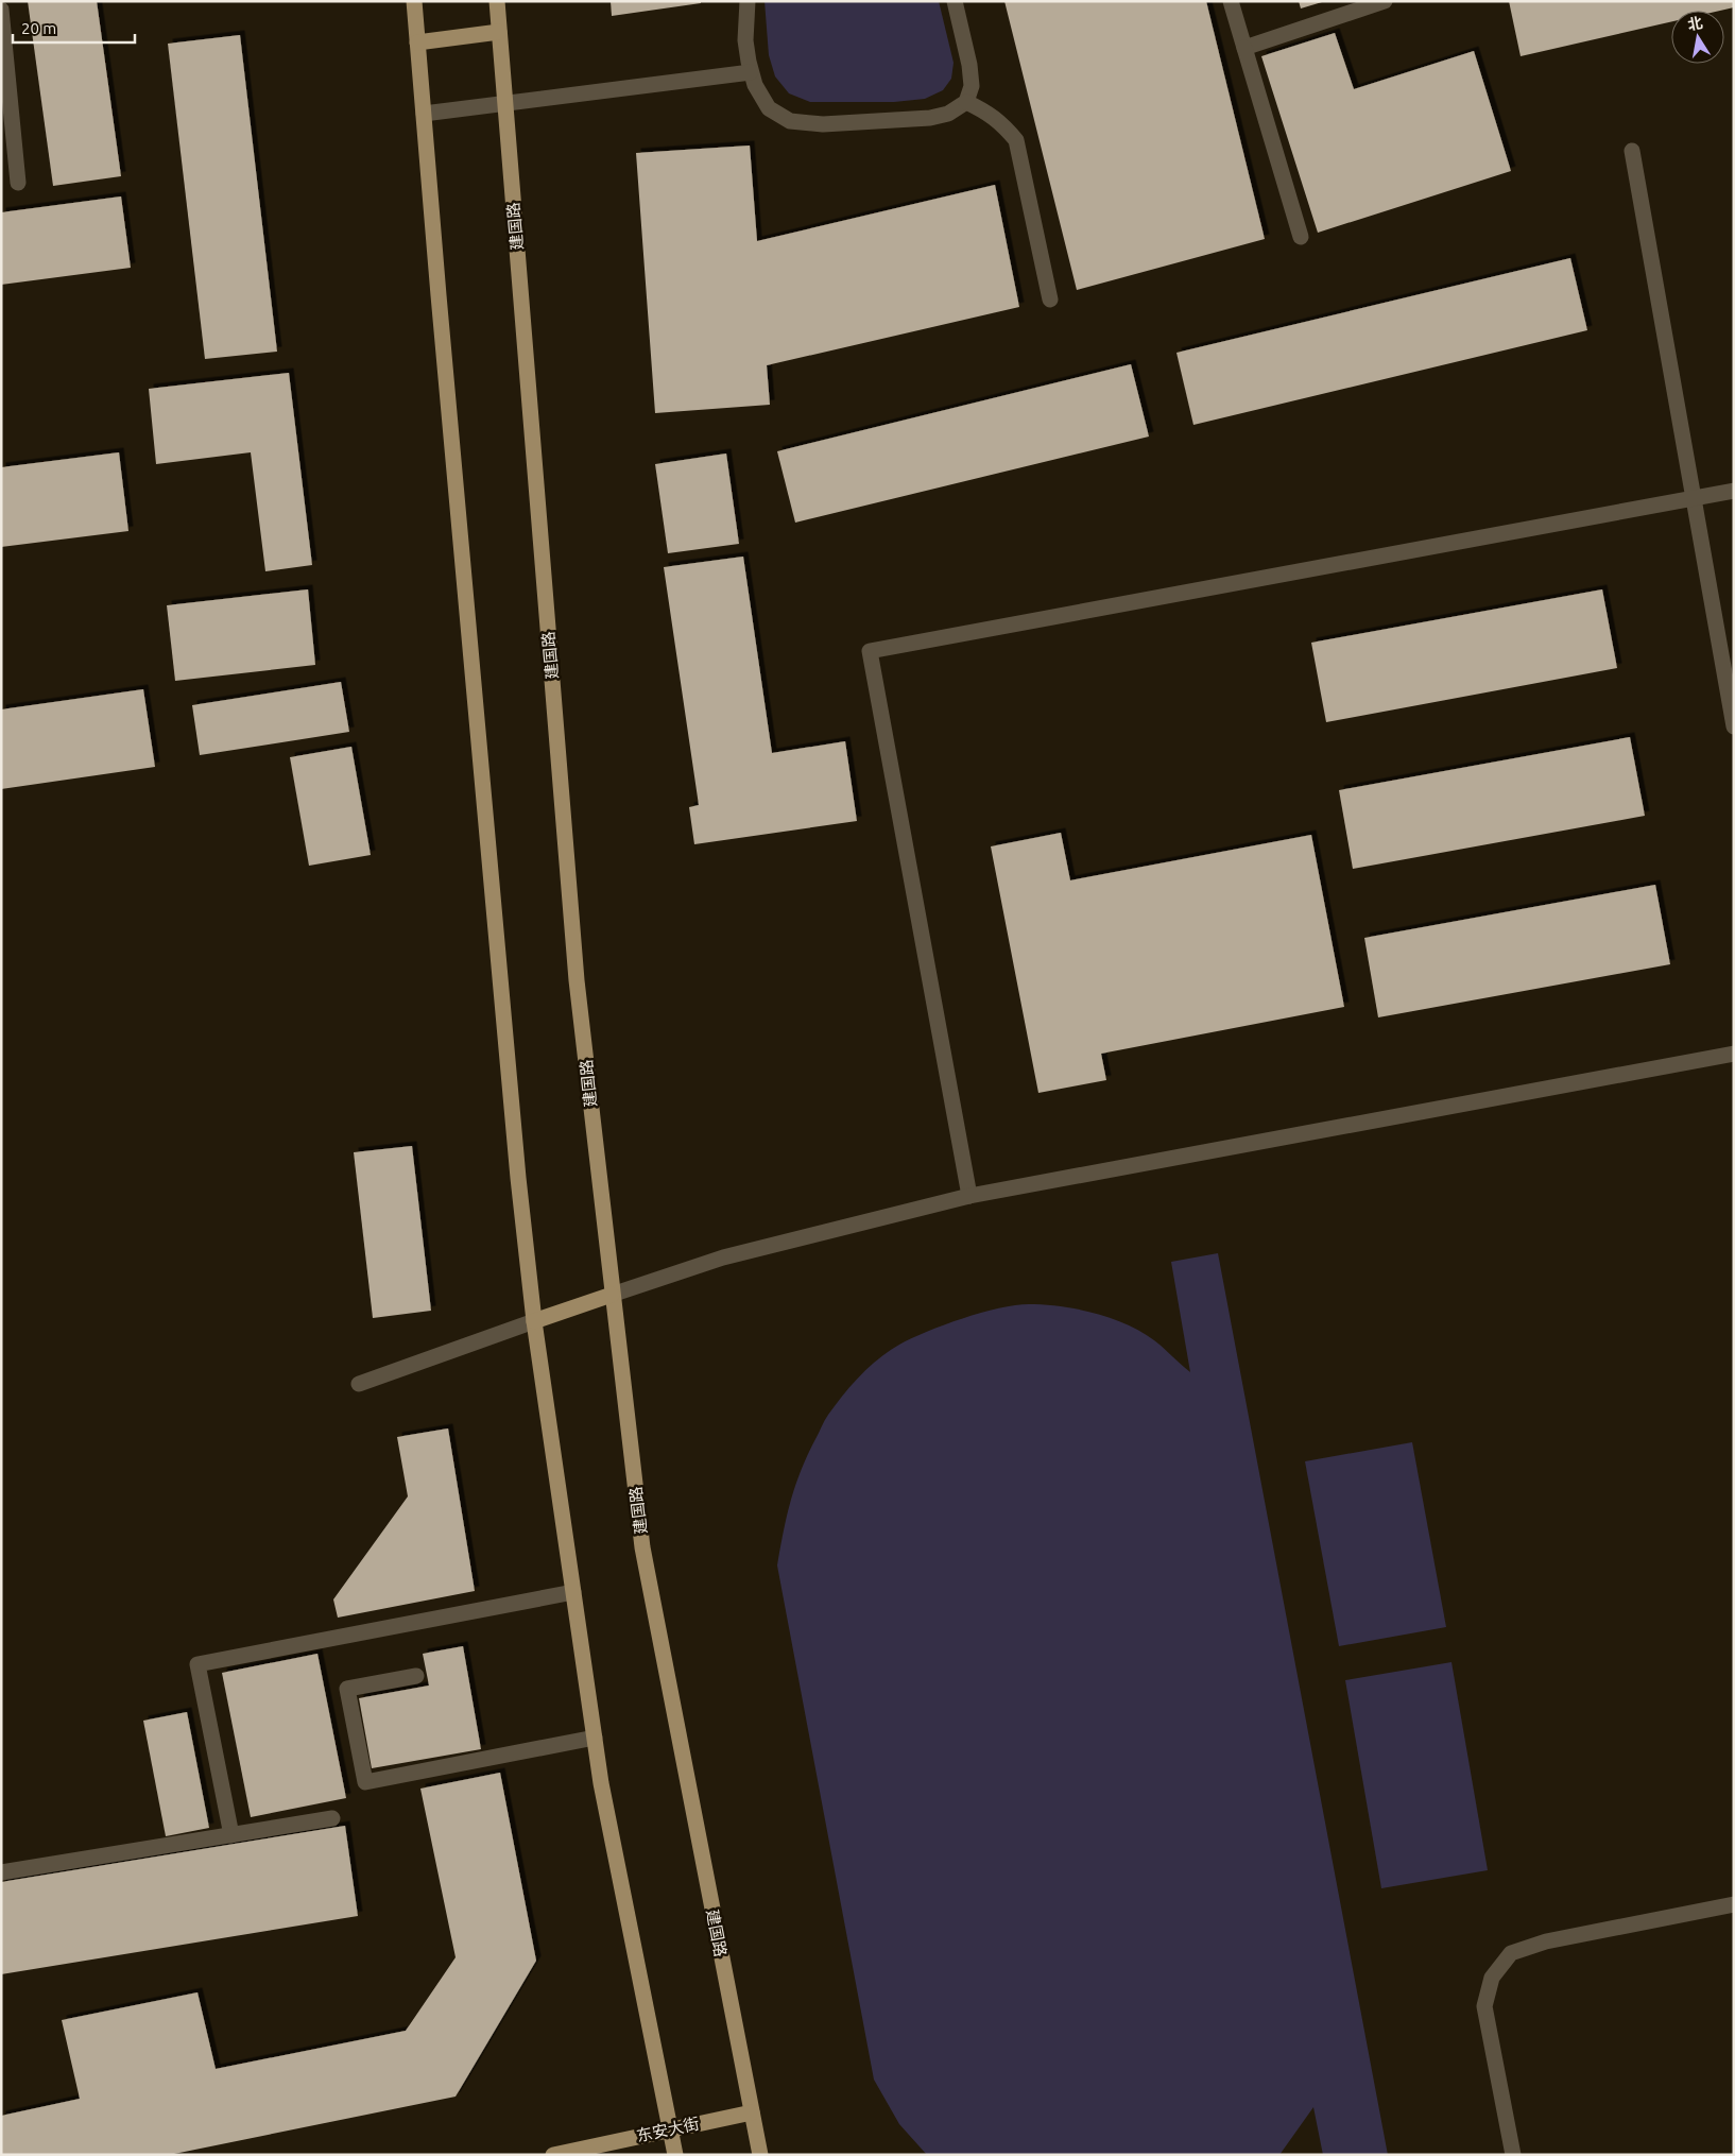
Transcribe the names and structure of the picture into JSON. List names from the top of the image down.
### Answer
{
  "streets": {
    "main road": ["建国路", "东安大街"]
  },
  "crossings": [
    ["建国路", "东安大街"]
  ],
  "scale_bar": "20 m",
  "north": "top"
}
